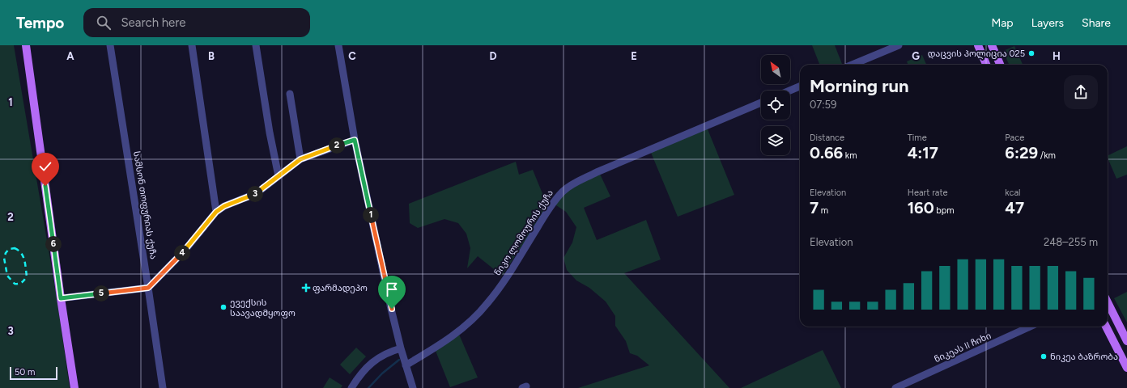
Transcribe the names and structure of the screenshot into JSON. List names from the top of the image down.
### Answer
{
  "streets": {
    "street": ["სამსონ თოფურიას ქუჩა", "ნიკო ლომოურის ქუჩა", "ნიკეას II ჩიხი"]
  },
  "places": {
    "other": ["დაცვის პოლიცია 025", "ევექსის საავადმყოფო", "ნიკეა ბაზრობა"],
    "health": ["ფარმადეპო"]
  },
  "scale_bar": "50 m",
  "north": "top left",
  "page": {
    "header": "Tempo",
    "search": "Search here",
    "nav": ["Map", "Layers", "Share"],
    "heading": ["Morning run", "07:59"],
    "stats": [
      ["Distance", "0.66 km"],
      ["Time", "4:17"],
      ["Pace", "6:29 /km"],
      ["Elevation", "7 m"],
      ["Heart rate", "160 bpm"],
      ["kcal", "47"]
    ],
    "pins": [
      "2",
      "3",
      "1",
      "6",
      "4",
      "5"
    ],
    "chart": ["Elevation", "248–255 m"],
    "scale": "50 m"
  },
  "grid": {
    "columns": [
      "A",
      "B",
      "C",
      "D",
      "E",
      "G",
      "H"
    ],
    "rows": ["1", "2", "3"]
  }
}
